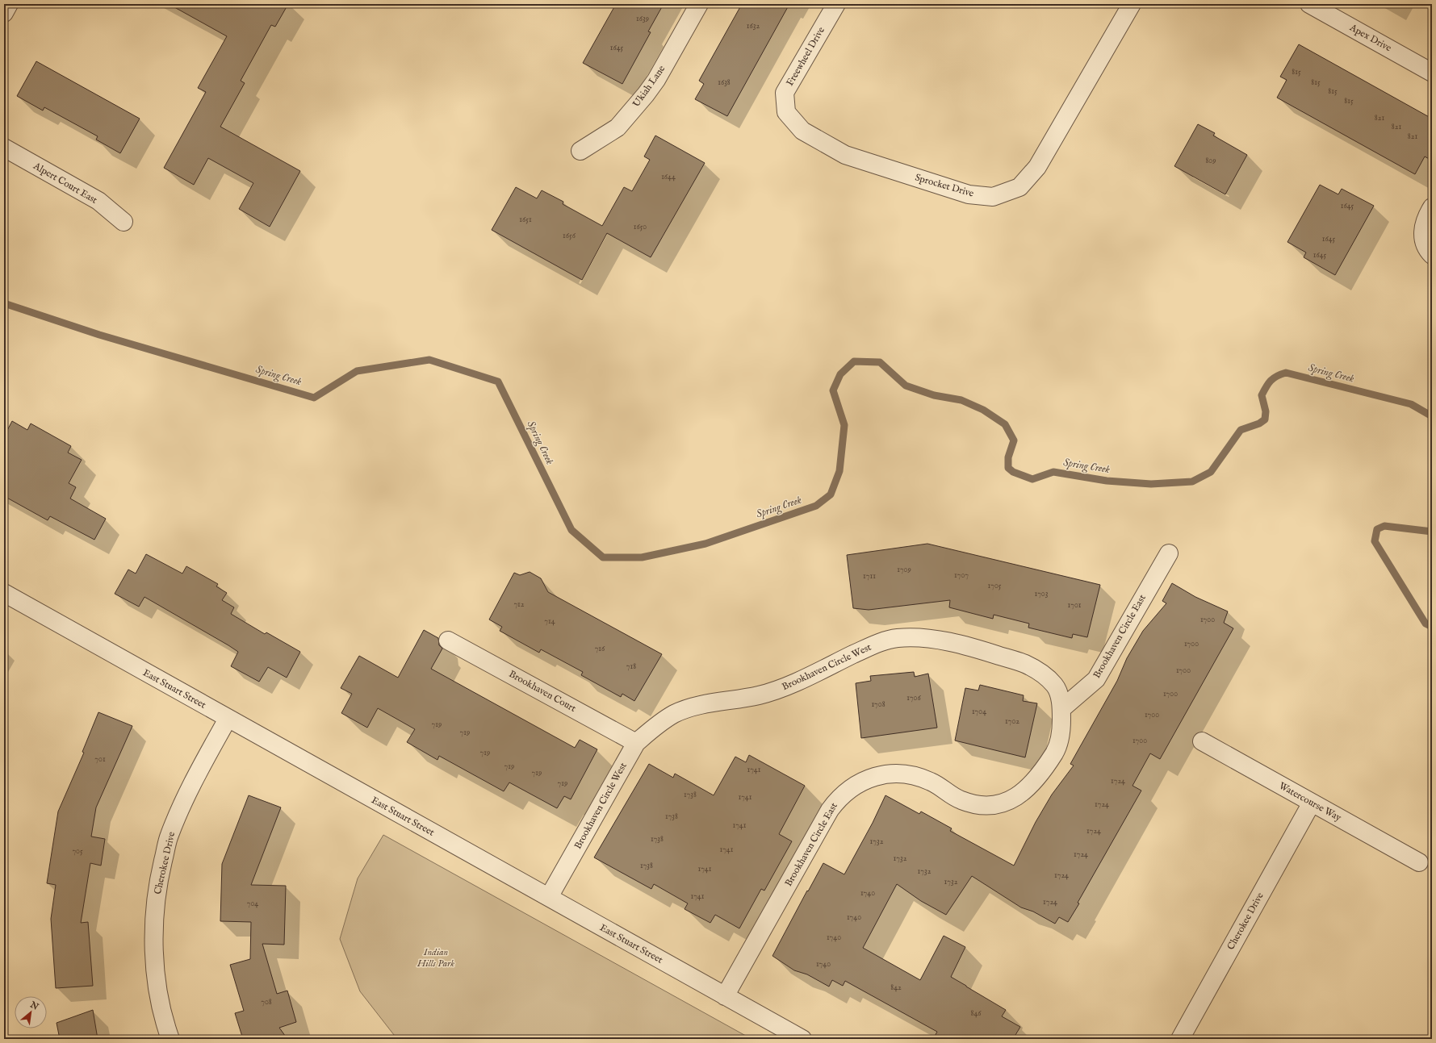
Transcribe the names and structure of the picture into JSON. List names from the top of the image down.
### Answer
{
  "streets": {
    "street": [
      "Apex Drive",
      "Freewheel Drive",
      "Ukiah Lane",
      "Alpert Court East",
      "Sprocket Drive",
      "Brookhaven Circle East",
      "Brookhaven Circle West",
      "East Stuart Street",
      "Brookhaven Court",
      "Watercourse Way",
      "Cherokee Drive"
    ]
  },
  "crossings": [
    ["Freewheel Drive", "Sprocket Drive"],
    ["Brookhaven Circle East", "Brookhaven Circle West"],
    ["Brookhaven Circle East", "East Stuart Street"],
    ["Brookhaven Circle West", "East Stuart Street"],
    ["Brookhaven Circle West", "Brookhaven Court"],
    ["East Stuart Street", "Cherokee Drive"],
    ["Watercourse Way", "Cherokee Drive"]
  ],
  "water": ["Spring Creek"],
  "parks": ["Indian Hills Park"],
  "house_numbers": [
    "1639",
    "1632",
    "1645",
    "815",
    "1638",
    "815",
    "815",
    "815",
    "821",
    "821",
    "821",
    "809",
    "1644",
    "1645",
    "1651",
    "1650",
    "1656",
    "1645",
    "1645",
    "1709",
    "1707",
    "1711",
    "1705",
    "1703",
    "712",
    "1701",
    "1700",
    "714",
    "1700",
    "716",
    "718",
    "1700",
    "1700",
    "1706",
    "1708",
    "1704",
    "1700",
    "1702",
    "719",
    "719",
    "1700",
    "719",
    "701",
    "719",
    "1741",
    "719",
    "1724",
    "719",
    "1738",
    "1741",
    "1724",
    "1738",
    "1741",
    "1724",
    "1738",
    "1732",
    "1741",
    "705",
    "1724",
    "1732",
    "1738",
    "1741",
    "1732",
    "1724",
    "1732",
    "1740",
    "1741",
    "1724",
    "704",
    "1740",
    "1740",
    "1740",
    "842",
    "708",
    "846"
  ],
  "north": "top right"
}
